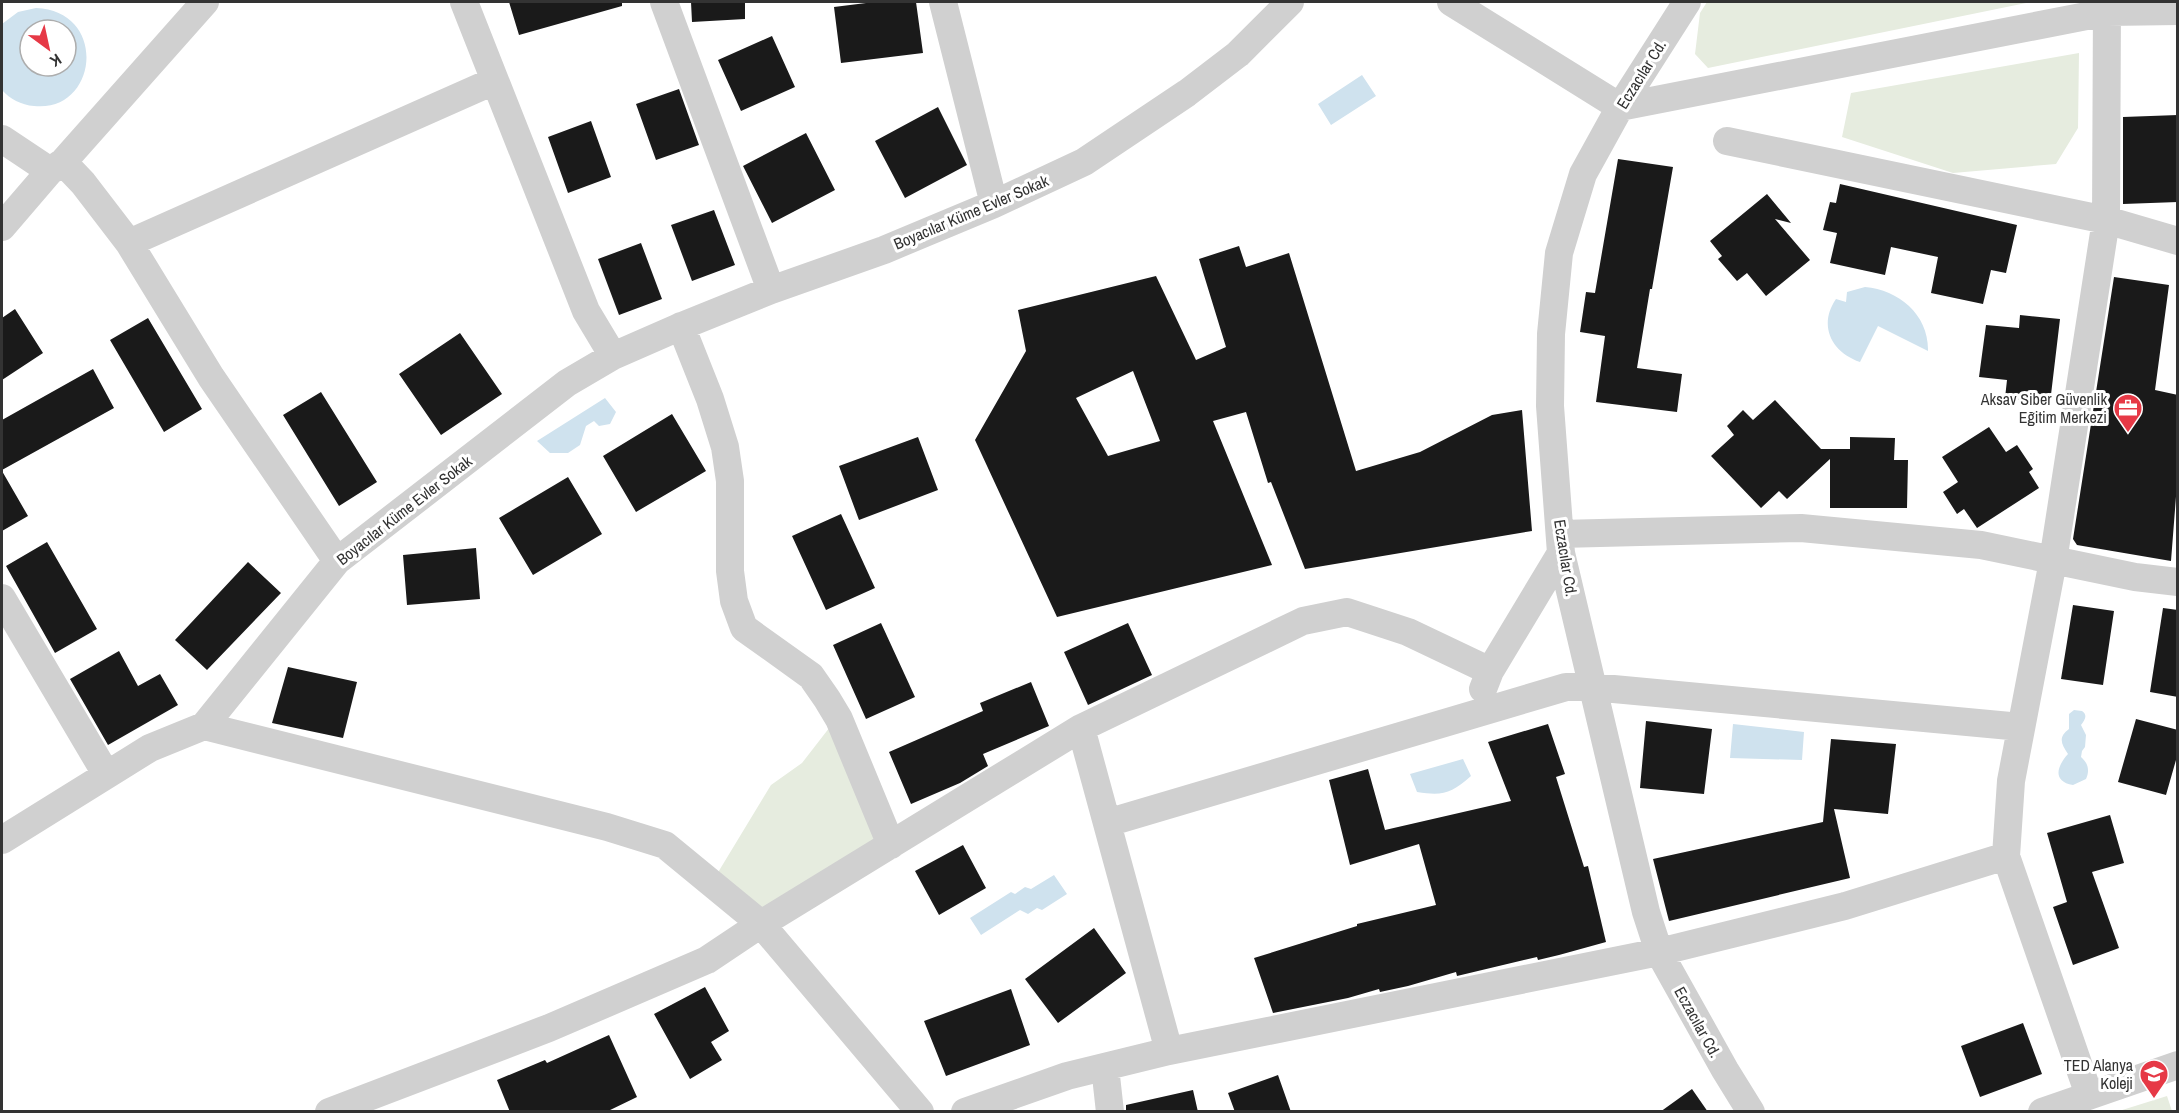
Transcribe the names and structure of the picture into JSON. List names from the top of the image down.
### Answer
{
  "streets": {
    "street": ["Eczacılar Cd.", "Boyacılar Küme Evler Sokak"]
  },
  "places": {
    "office": ["Aksav Siber Güvenlik Eğitim Merkezi"],
    "school or university": ["TED Alanya Koleji"]
  },
  "north": "bottom right"
}
